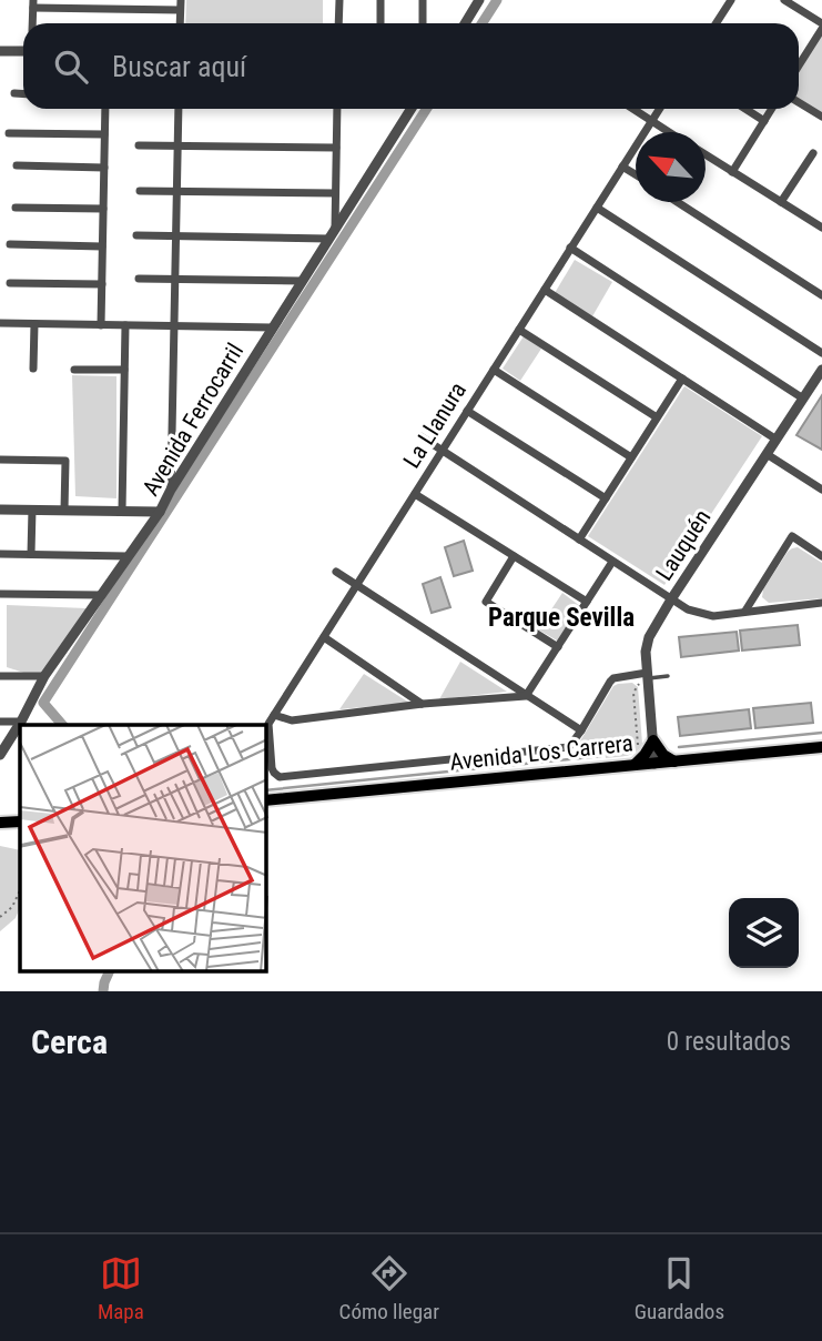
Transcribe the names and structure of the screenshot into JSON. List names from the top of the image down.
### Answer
{
  "streets": {
    "main road": ["Avenida Los Carrera"],
    "street": ["Avenida Ferrocarril", "La Llanura", "Lauquén"]
  },
  "crossings": [
    ["Lauquén", "Avenida Los Carrera"]
  ],
  "districts": ["Parque Sevilla"],
  "north": "top left",
  "page": {
    "search": "Buscar aquí",
    "heading": ["Cerca", "0 resultados"],
    "nav": ["Mapa", "Cómo llegar", "Guardados"]
  }
}
